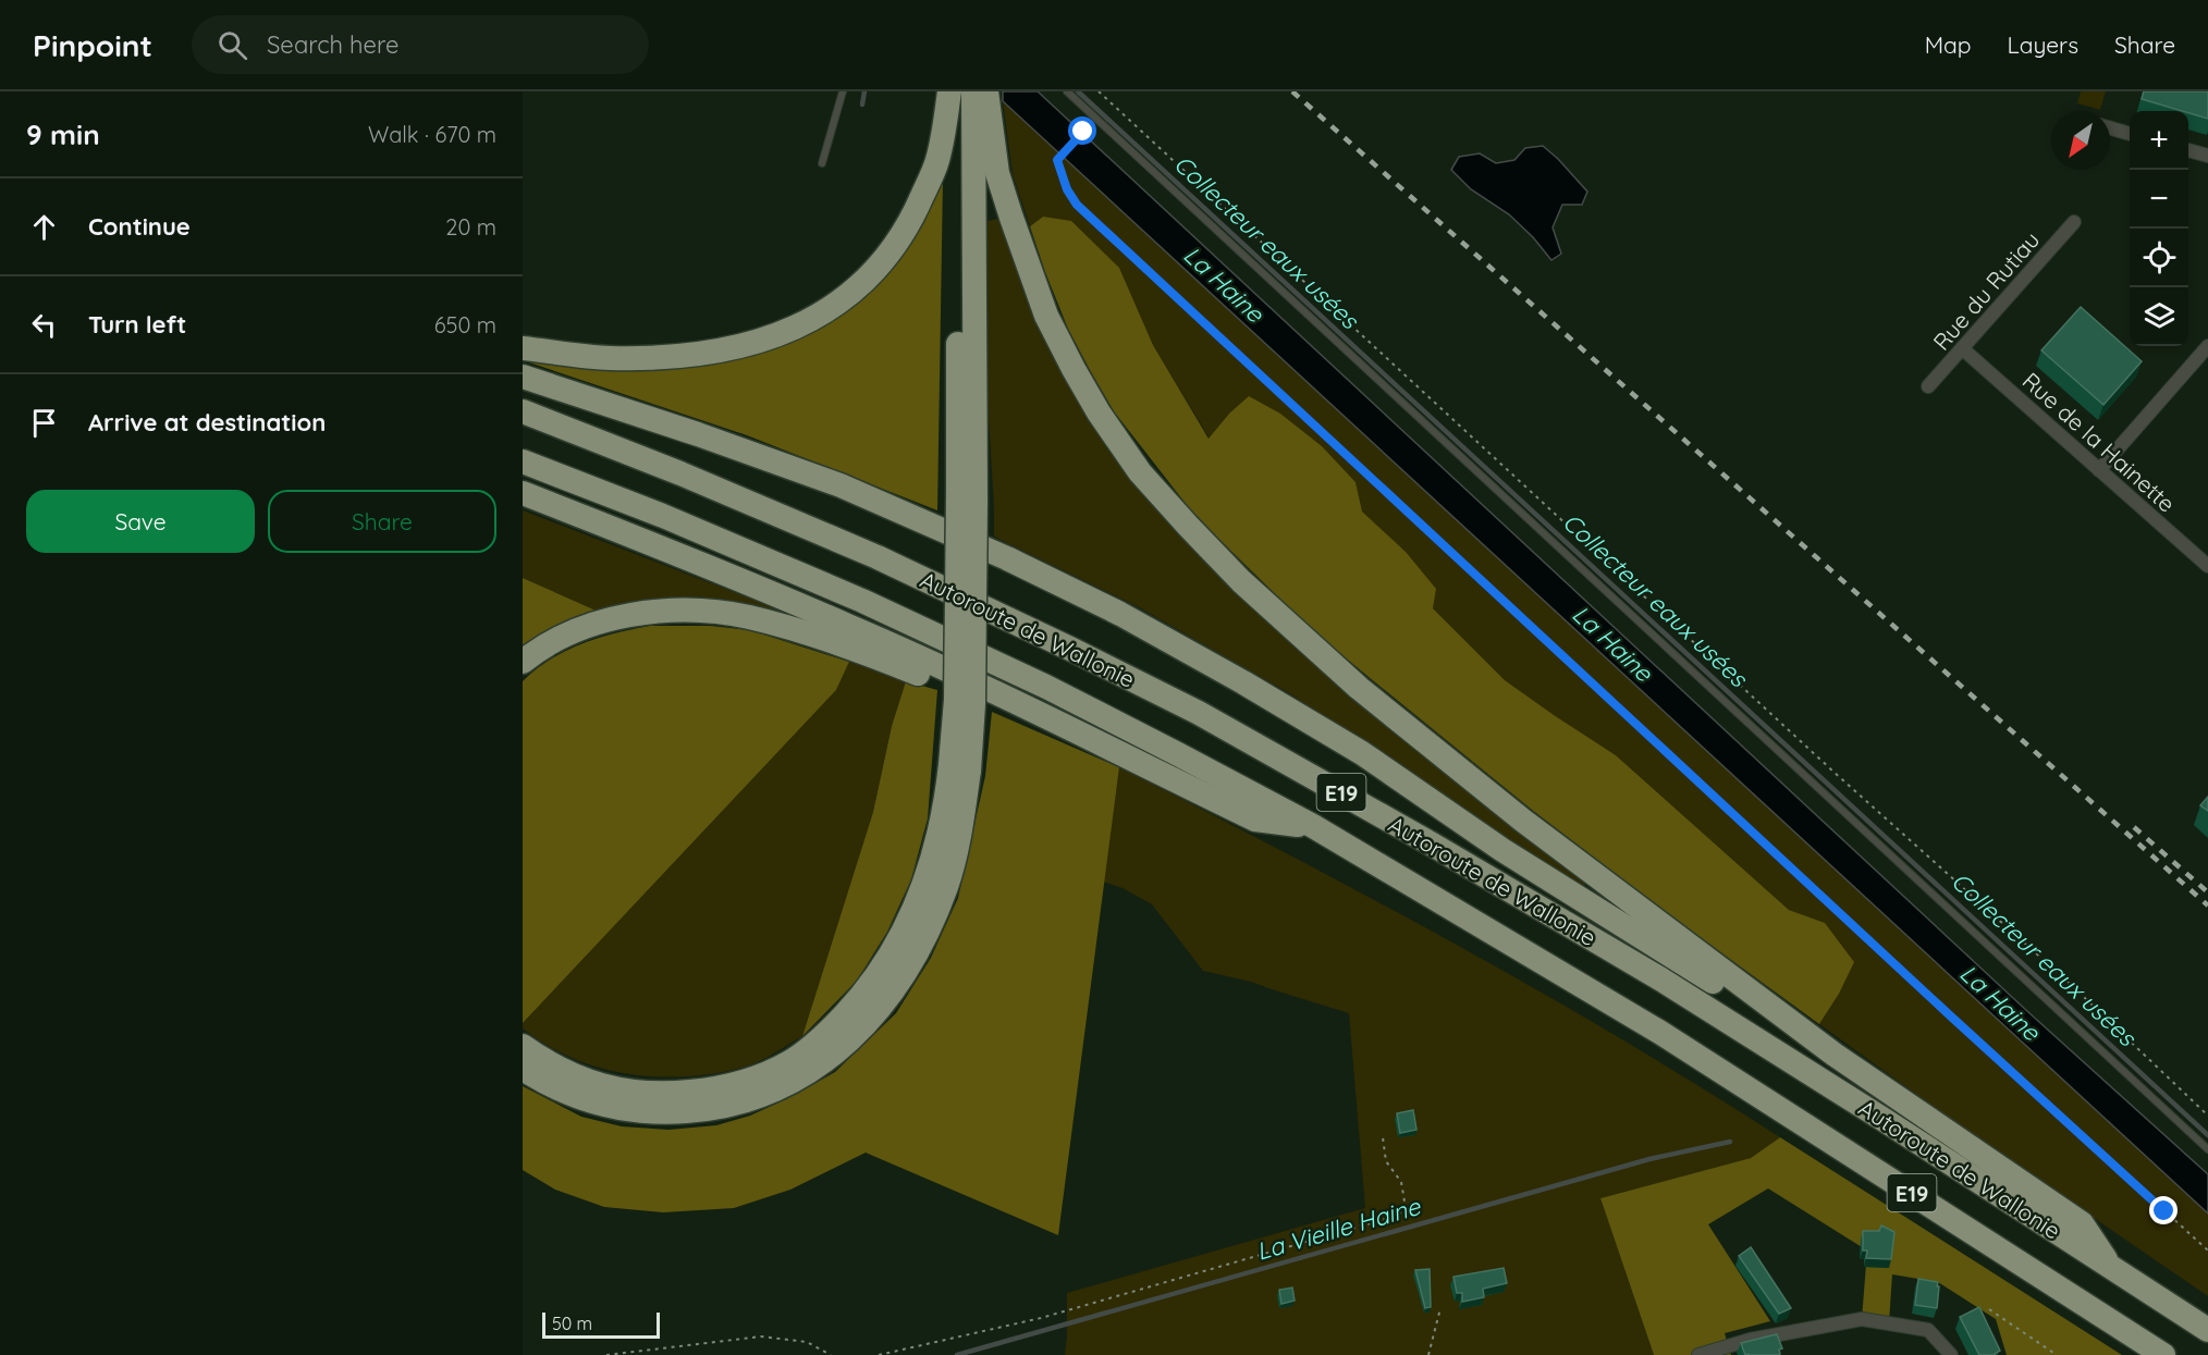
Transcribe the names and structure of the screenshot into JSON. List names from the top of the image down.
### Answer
{
  "streets": {
    "highway": ["Autoroute de Wallonie", "E19"],
    "street": ["Rue du Rutiau", "Rue de la Hainette"]
  },
  "crossings": [
    ["Rue du Rutiau", "Rue de la Hainette"]
  ],
  "water": ["Collecteur eaux usées", "La Haine", "La Vieille Haine"],
  "scale_bar": "50 m",
  "north": "bottom left",
  "page": {
    "header": "Pinpoint",
    "search": "Search here",
    "nav": ["Map", "Layers", "Share"],
    "heading": ["9 min", "Walk · 670 m"],
    "map_buttons": ["+", "−"],
    "list": [
      ["Continue", "20 m"],
      ["Turn left", "650 m"],
      "Arrive at destination"
    ],
    "buttons": ["Save", "Share"],
    "scale": "50 m"
  }
}
